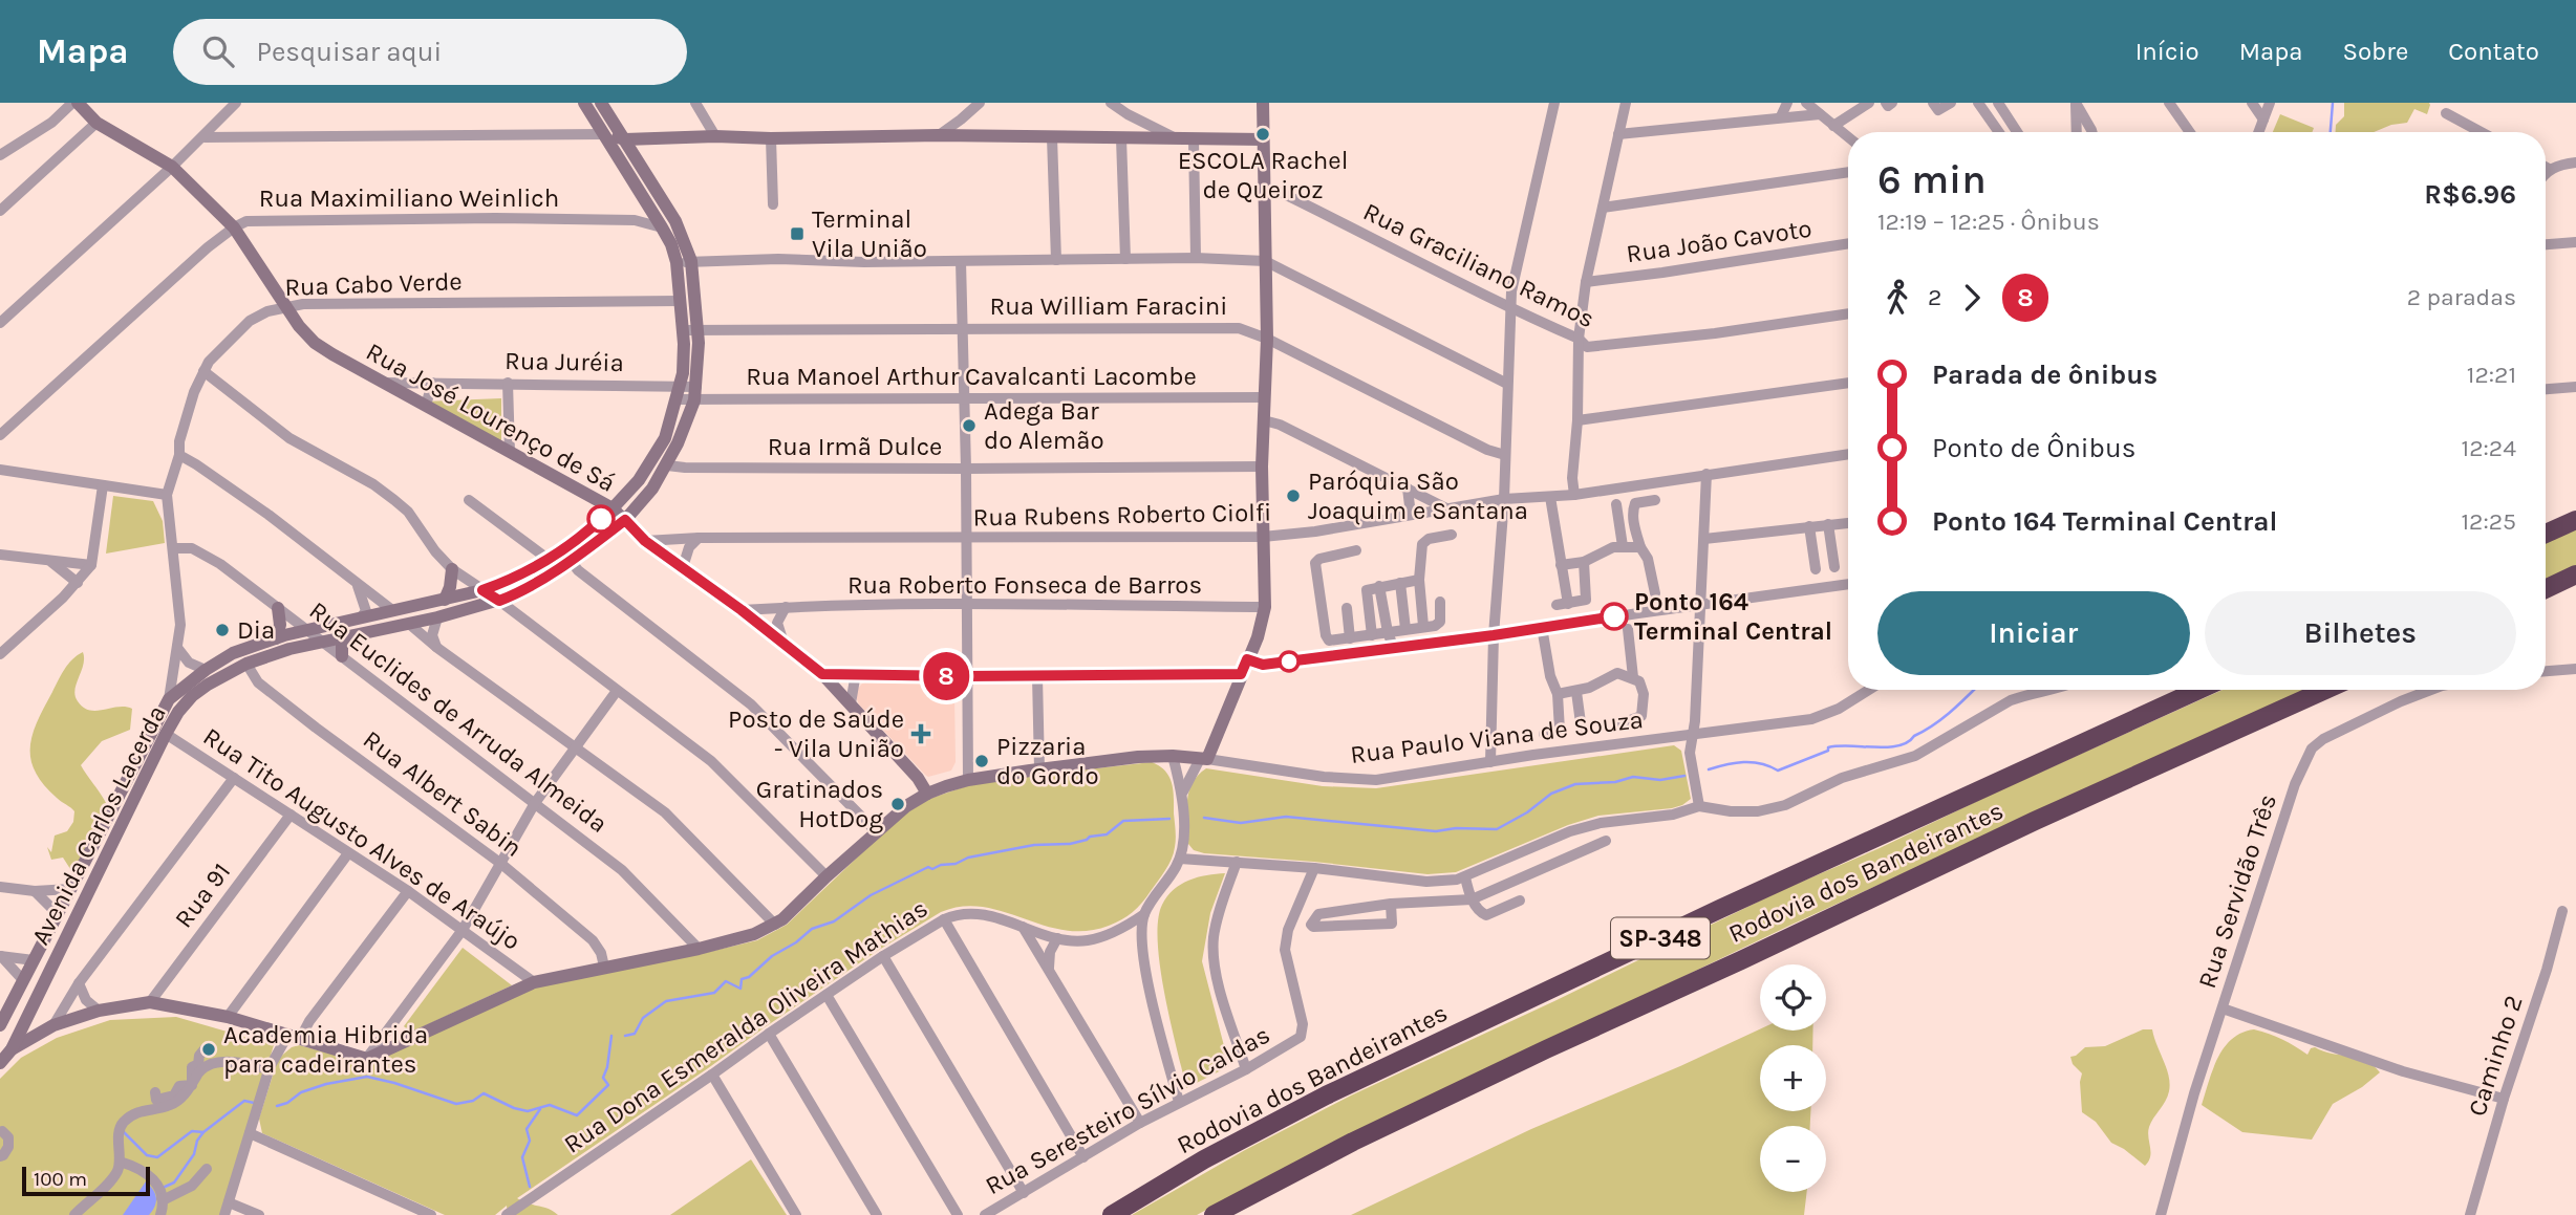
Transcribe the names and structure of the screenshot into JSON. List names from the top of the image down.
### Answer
{
  "streets": {
    "highway": ["Rodovia dos Bandeirantes", "SP-348"],
    "street": [
      "Rua Maximiliano Weinlich",
      "Rua João Cavoto",
      "Rua Graciliano Ramos",
      "Rua Cabo Verde",
      "Rua William Faracini",
      "Rua Juréia",
      "Rua Manoel Arthur Cavalcanti Lacombe",
      "Rua José Lourenço de Sá",
      "Rua Irmã Dulce",
      "Rua Rubens Roberto Ciolfi",
      "Rua Roberto Fonseca de Barros",
      "Rua Euclides de Arruda Almeida",
      "Rua Paulo Viana de Souza",
      "Rua Albert Sabin",
      "Avenida Carlos Lacerda",
      "Rua Tito Augusto Alves de Araújo",
      "Rua Servidão Três",
      "Rua 91",
      "Rua Dona Esmeralda Oliveira Mathias",
      "Caminho 2",
      "Rua Seresteiro Sílvio Caldas"
    ]
  },
  "crossings": [
    ["Rua Maximiliano Weinlich", "Rua José Lourenço de Sá"],
    ["Rua Maximiliano Weinlich", "Avenida Carlos Lacerda"],
    ["Rua Cabo Verde", "Rua José Lourenço de Sá"],
    ["Rua Cabo Verde", "Rua Euclides de Arruda Almeida"],
    ["Rua Cabo Verde", "Avenida Carlos Lacerda"],
    ["Rua William Faracini", "Avenida Carlos Lacerda"],
    ["Rua Juréia", "Rua Manoel Arthur Cavalcanti Lacombe"],
    ["Rua Juréia", "Rua José Lourenço de Sá"],
    ["Rua Juréia", "Avenida Carlos Lacerda"],
    ["Rua Manoel Arthur Cavalcanti Lacombe", "Avenida Carlos Lacerda"],
    ["Rua José Lourenço de Sá", "Rua Rubens Roberto Ciolfi"],
    ["Rua José Lourenço de Sá", "Rua Roberto Fonseca de Barros"],
    ["Rua José Lourenço de Sá", "Rua Paulo Viana de Souza"],
    ["Rua José Lourenço de Sá", "Avenida Carlos Lacerda"],
    ["Rua Irmã Dulce", "Avenida Carlos Lacerda"],
    ["Rua Euclides de Arruda Almeida", "Rua Paulo Viana de Souza"],
    ["Rua Euclides de Arruda Almeida", "Avenida Carlos Lacerda"],
    ["Rua Paulo Viana de Souza", "Rua Albert Sabin"],
    ["Rua Paulo Viana de Souza", "Rua Tito Augusto Alves de Araújo"],
    ["Rua Albert Sabin", "Avenida Carlos Lacerda"],
    ["Avenida Carlos Lacerda", "Rua Tito Augusto Alves de Araújo"],
    ["Rua Tito Augusto Alves de Araújo", "Rua 91"]
  ],
  "places": {
    "other": [
      "ESCOLA Rachel de Queiroz",
      "Adega Bar do Alemão",
      "Paróquia São Joaquim e Santana",
      "Ponto 164 Terminal Central",
      "Dia",
      "Pizzaria do Gordo",
      "Gratinados HotDog",
      "Academia Hibrida para cadeirantes"
    ],
    "transit": ["Terminal Vila União"],
    "health": ["Posto de Saúde - Vila União"]
  },
  "lines": ["bus line 8"],
  "scale_bar": "100 m",
  "page": {
    "header": "Mapa",
    "search": "Pesquisar aqui",
    "nav": [
      "Início",
      "Mapa",
      "Sobre",
      "Contato"
    ],
    "on_map": "8",
    "heading": ["6 min", "12:19 – 12:25 · Ônibus", "R$6.96"],
    "legs": ["2", "8", "2 paradas"],
    "list": [
      {
        "name": "Parada de ônibus",
        "value": "12:21"
      },
      {
        "name": "Ponto de Ônibus",
        "value": "12:24"
      },
      {
        "name": "Ponto 164 Terminal Central",
        "value": "12:25"
      }
    ],
    "buttons": ["Iniciar", "Bilhetes"],
    "map_buttons": ["+", "−"],
    "scale": "100 m"
  }
}
